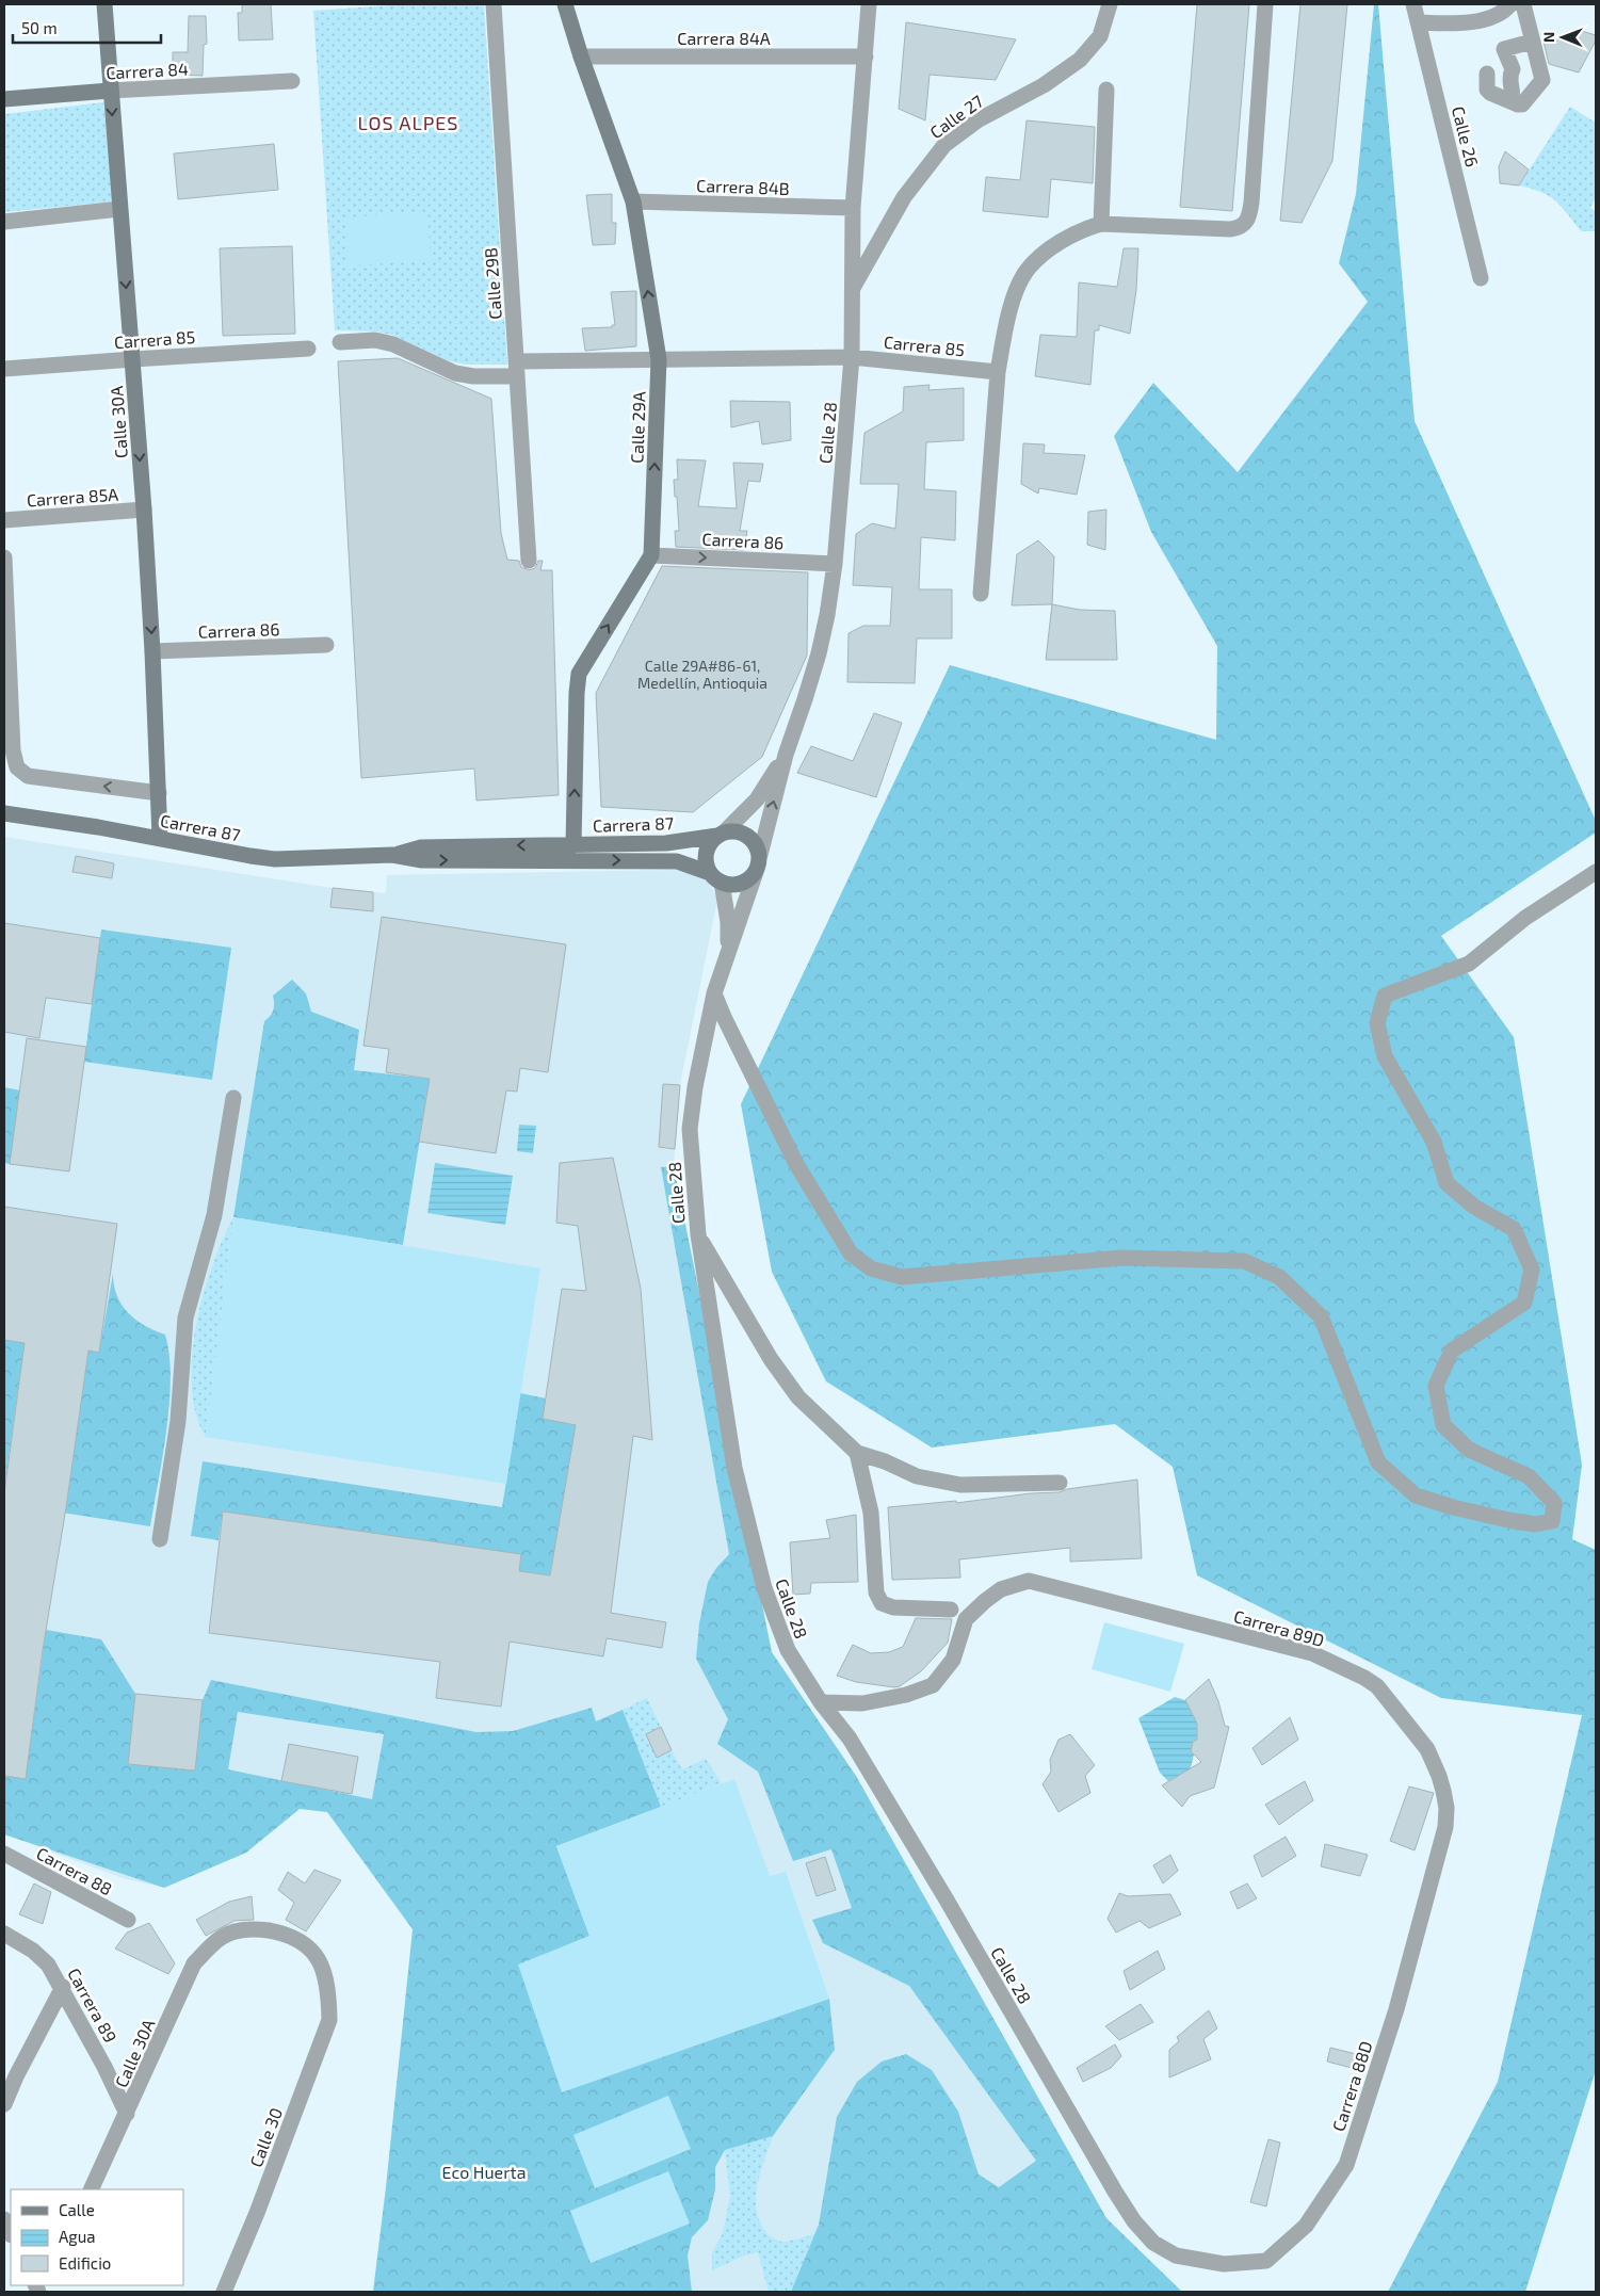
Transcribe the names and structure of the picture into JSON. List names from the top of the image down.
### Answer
{
  "streets": {
    "street": [
      "Carrera 84A",
      "Carrera 84",
      "Calle 27",
      "Calle 26",
      "Carrera 84B",
      "Calle 29B",
      "Carrera 85",
      "Calle 30A",
      "Calle 29A",
      "Calle 28",
      "Carrera 85A",
      "Carrera 86",
      "Carrera 87",
      "Carrera 89D",
      "Carrera 88",
      "Carrera 89",
      "Carrera 88D",
      "Calle 30"
    ]
  },
  "crossings": [
    ["Carrera 84A", "Calle 29A"],
    ["Carrera 84A", "Calle 28"],
    ["Carrera 84", "Calle 30A"],
    ["Calle 27", "Calle 28"],
    ["Carrera 84B", "Calle 29A"],
    ["Carrera 84B", "Calle 28"],
    ["Calle 29B", "Carrera 85"],
    ["Carrera 85", "Calle 30A"],
    ["Carrera 85", "Calle 29A"],
    ["Carrera 85", "Calle 28"],
    ["Calle 30A", "Carrera 85A"],
    ["Calle 30A", "Carrera 86"],
    ["Calle 30A", "Carrera 87"],
    ["Calle 30A", "Carrera 89"],
    ["Calle 30A", "Calle 30"],
    ["Calle 29A", "Carrera 86"],
    ["Calle 29A", "Carrera 87"],
    ["Calle 28", "Carrera 86"],
    ["Calle 28", "Carrera 87"],
    ["Calle 28", "Carrera 89D"],
    ["Calle 28", "Carrera 88D"],
    ["Carrera 89D", "Carrera 88D"]
  ],
  "one_way": ["Calle 30A", "Calle 29A", "Carrera 86"],
  "districts": ["LOS ALPES"],
  "parks": ["Eco Huerta"],
  "house_numbers": ["Calle 29A#86-61, Medellín, Antioquia"],
  "legend": ["Calle", "Agua", "Edificio"],
  "scale_bar": "50 m",
  "north": "left"
}
